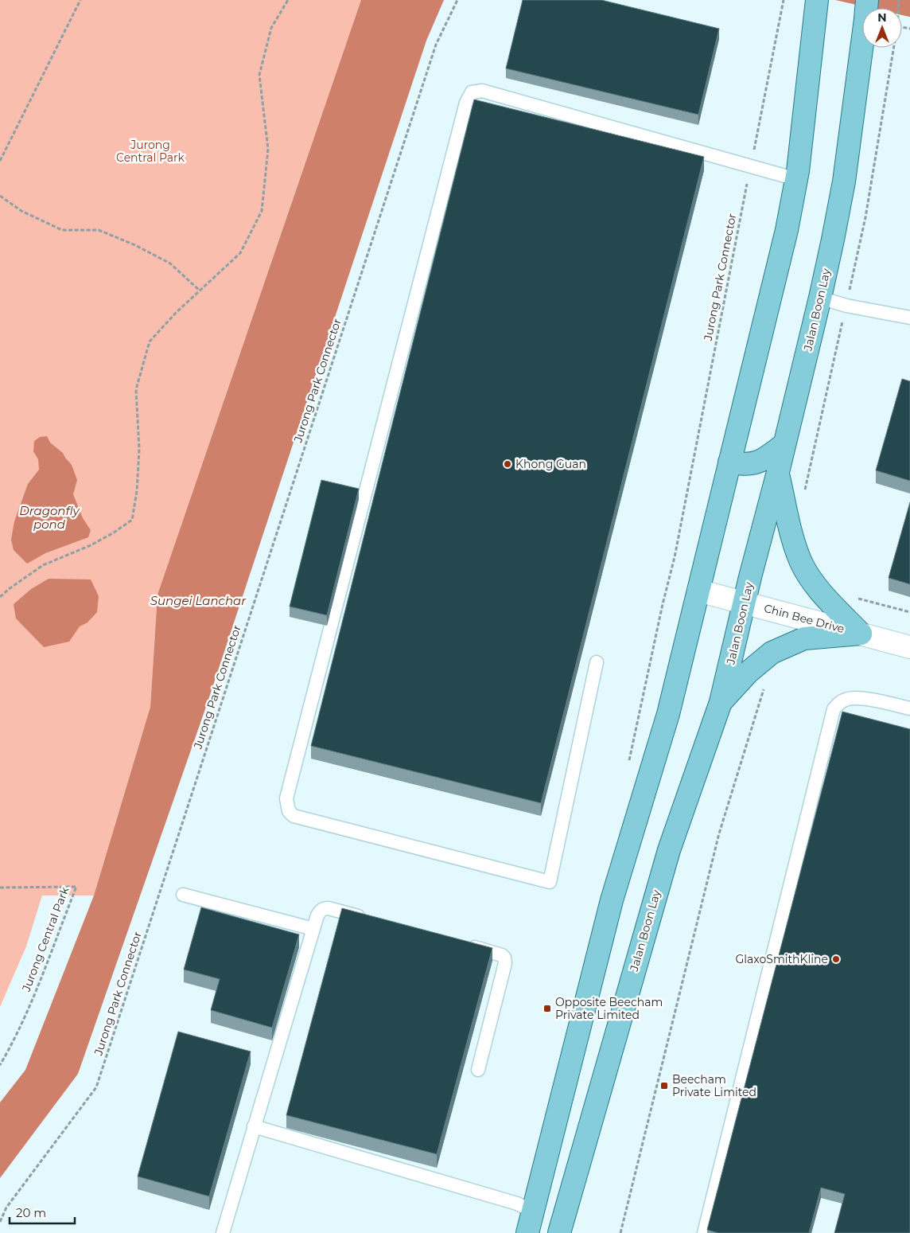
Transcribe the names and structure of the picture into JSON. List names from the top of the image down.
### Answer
{
  "streets": {
    "main road": ["Jalan Boon Lay"],
    "street": ["Chin Bee Drive"],
    "path": ["Jurong Park Connector", "Jurong Central Park"]
  },
  "crossings": [
    ["Jalan Boon Lay", "Chin Bee Drive"]
  ],
  "water": ["Dragonfly pond", "Sungei Lanchar"],
  "parks": ["Jurong Central Park"],
  "places": {
    "other": ["Khong Guan", "GlaxoSmithKline"],
    "transit": ["Opposite Beecham Private Limited", "Beecham Private Limited"]
  },
  "scale_bar": "20 m",
  "north": "top"
}
